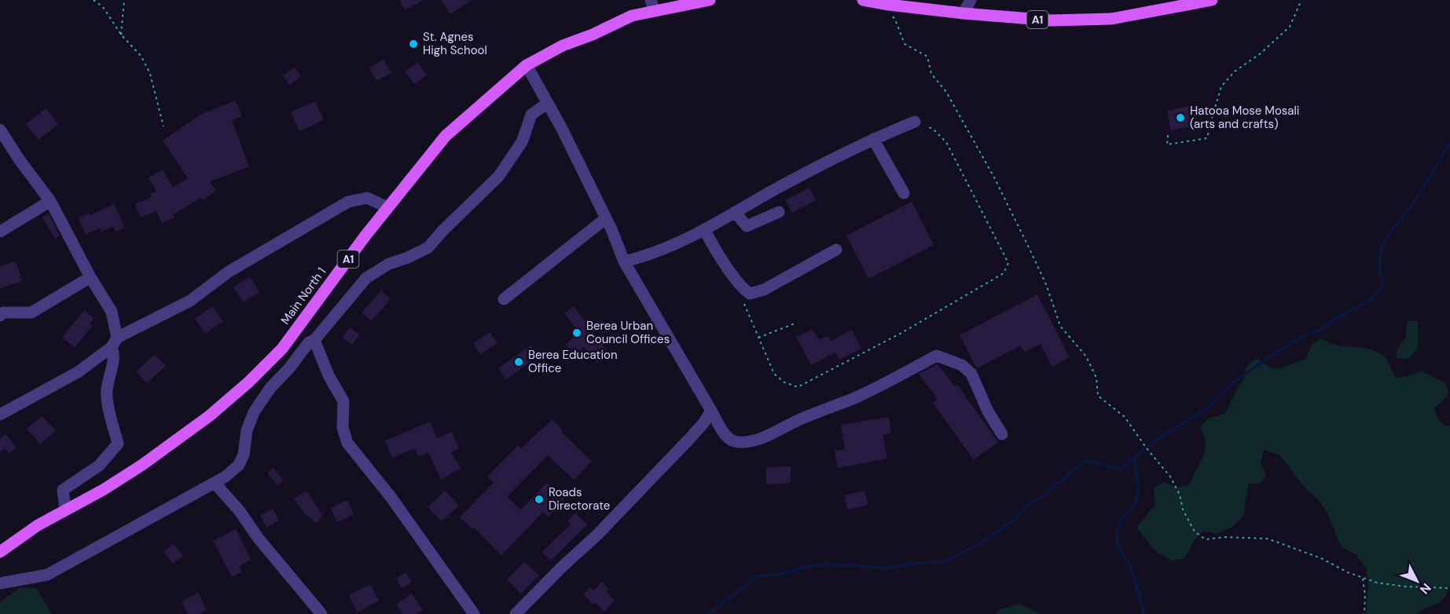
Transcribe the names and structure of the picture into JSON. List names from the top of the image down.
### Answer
{
  "streets": {
    "main road": ["A1", "Main North 1"]
  },
  "places": [
    "St. Agnes High School",
    "Hatooa Mose Mosali (arts and crafts)",
    "Berea Urban Council Offices",
    "Berea Education Office",
    "Roads Directorate"
  ],
  "north": "bottom right"
}
